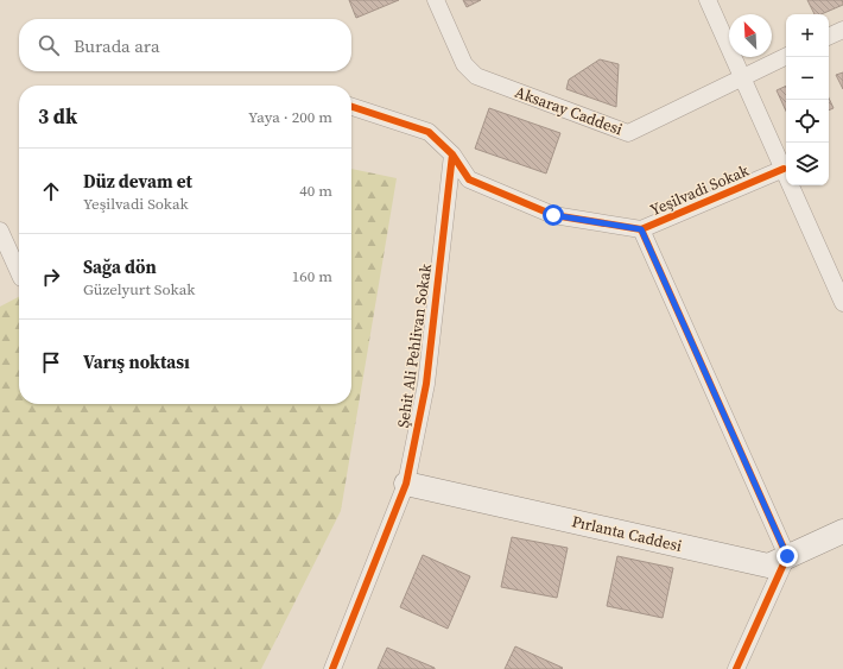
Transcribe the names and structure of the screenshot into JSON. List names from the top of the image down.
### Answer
{
  "streets": {
    "street": [
      "Aksaray Caddesi",
      "Yeşilvadi Sokak",
      "Şehit Ali Pehlivan Sokak",
      "Pırlanta Caddesi"
    ]
  },
  "crossings": [
    ["Yeşilvadi Sokak", "Şehit Ali Pehlivan Sokak"],
    ["Şehit Ali Pehlivan Sokak", "Pırlanta Caddesi"]
  ],
  "north": "top left",
  "page": {
    "map_buttons": ["+", "−"],
    "search": "Burada ara",
    "heading": ["3 dk", "Yaya · 200 m"],
    "list": [
      ["Düz devam et", "Yeşilvadi Sokak", "40 m"],
      ["Sağa dön", "Güzelyurt Sokak", "160 m"],
      "Varış noktası"
    ]
  }
}
